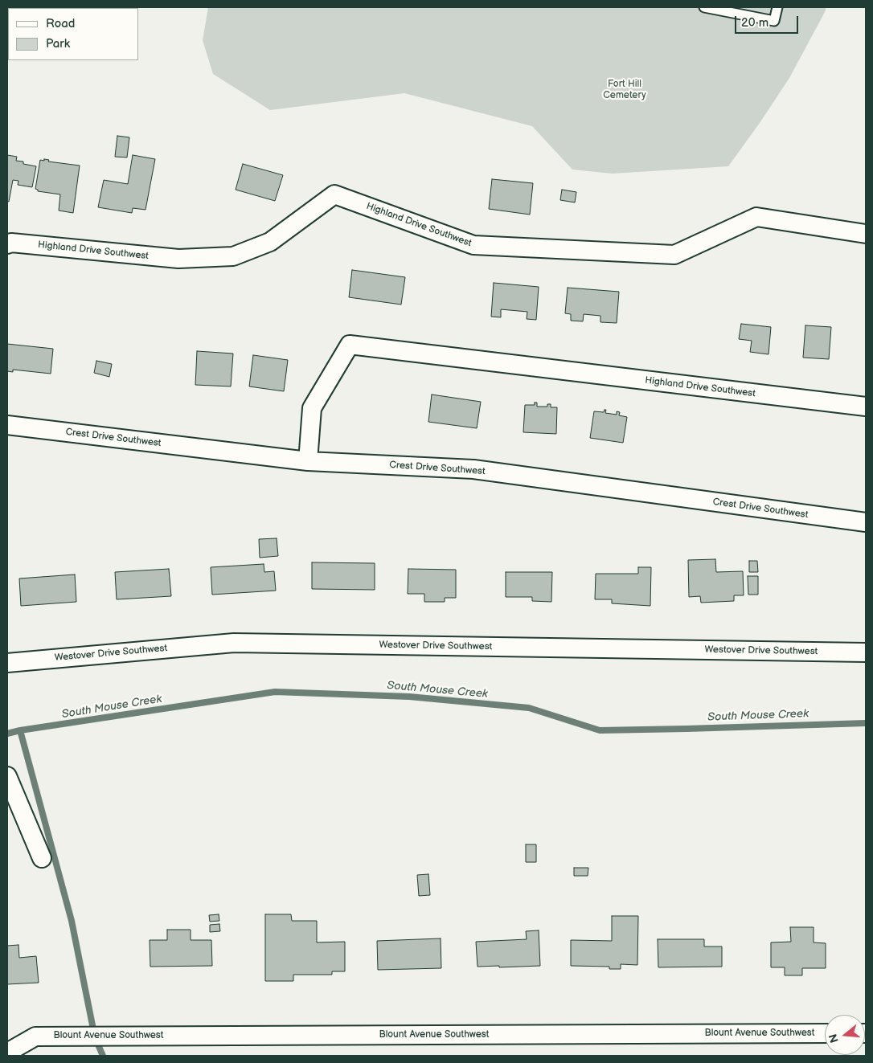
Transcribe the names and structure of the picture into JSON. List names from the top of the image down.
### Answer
{
  "streets": {
    "street": [
      "Highland Drive Southwest",
      "Crest Drive Southwest",
      "Westover Drive Southwest",
      "Blount Avenue Southwest"
    ]
  },
  "crossings": [
    ["Highland Drive Southwest", "Crest Drive Southwest"]
  ],
  "water": ["South Mouse Creek"],
  "parks": ["Fort Hill Cemetery"],
  "legend": ["Road", "Park"],
  "scale_bar": "20 m",
  "north": "left"
}
